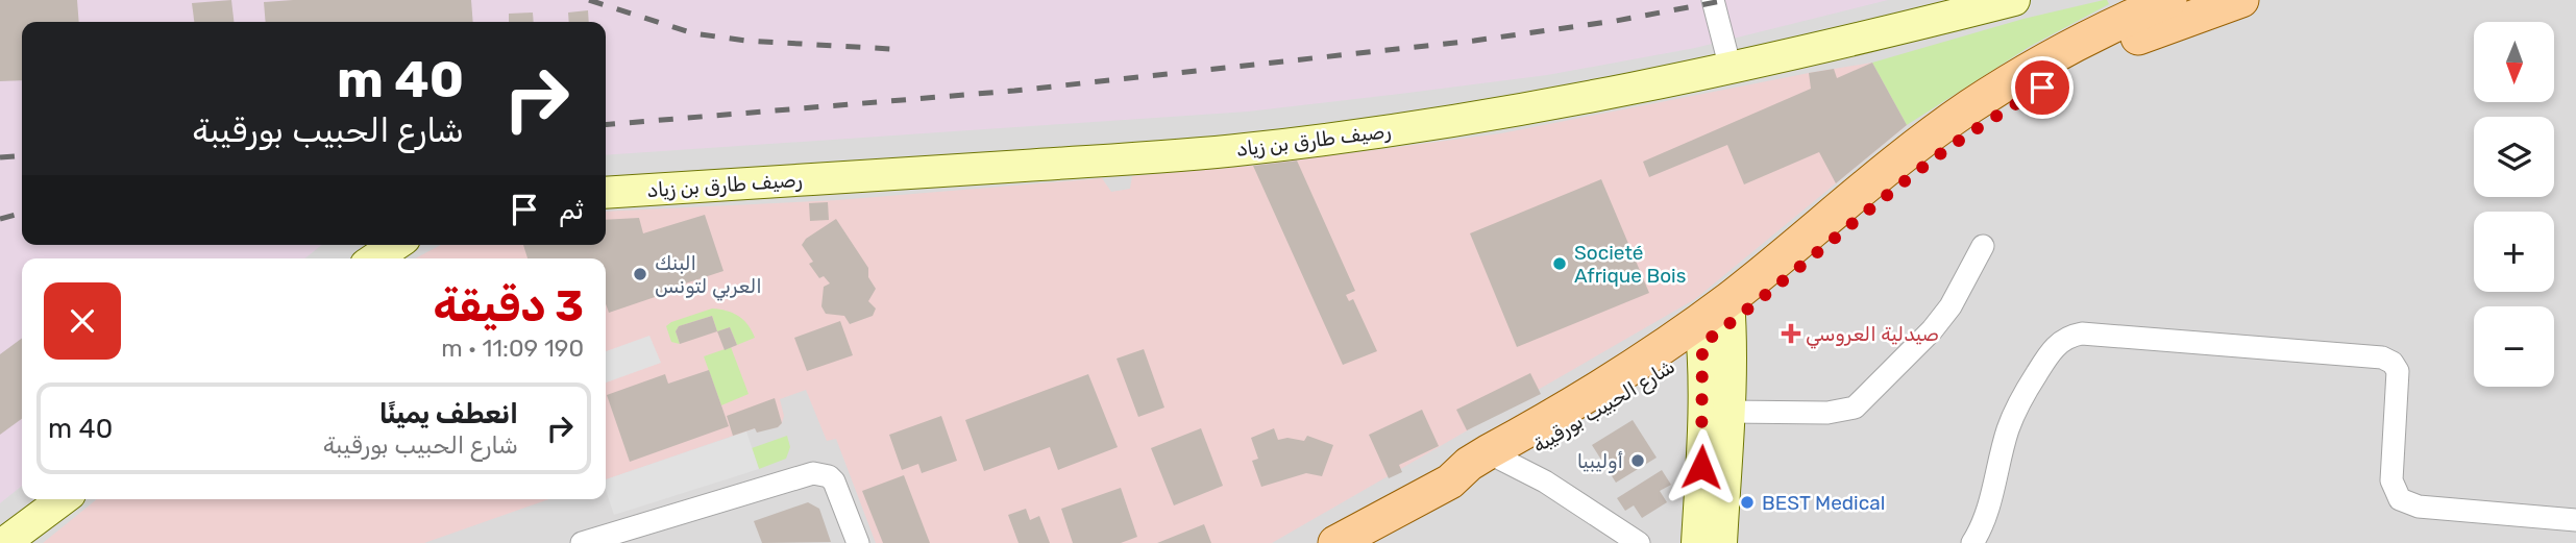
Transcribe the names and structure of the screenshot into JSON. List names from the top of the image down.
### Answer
{
  "streets": {
    "main road": ["رصيف طارق بن زياد", "شارع الحبيب بورقيبة"]
  },
  "places": {
    "other": [
      "Societé Afrique Bois",
      "البنك العربي لتونس",
      "أوليبيا",
      "BEST Medical"
    ],
    "health": ["صيدلية العروسي"]
  },
  "north": "bottom",
  "page": {
    "map_buttons": ["+", "−"],
    "turn": ["40 m", "شارع الحبيب بورقيبة"],
    "then": "ثم",
    "heading": ["3 دقيقة", "190 m · 11:09"],
    "list": [
      {
        "name": "انعطف يمينًا",
        "note": "شارع الحبيب بورقيبة",
        "value": "40 m"
      }
    ]
  }
}
